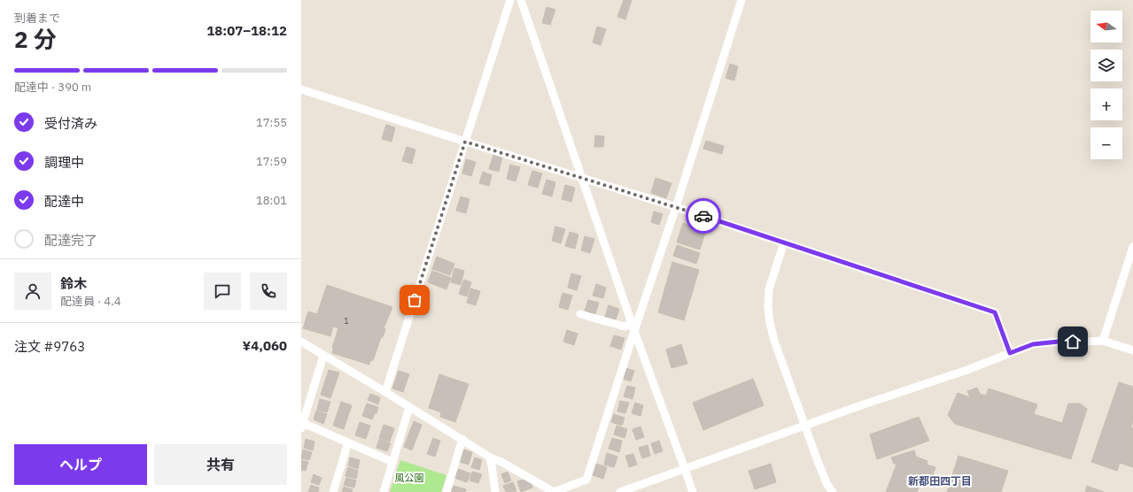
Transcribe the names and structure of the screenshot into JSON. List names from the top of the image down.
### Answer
{
  "districts": ["新都田四丁目"],
  "parks": ["風公園"],
  "house_numbers": ["1"],
  "north": "left",
  "page": {
    "heading": ["2 分", "到着まで", "18:07–18:12"],
    "panel": [
      "鈴木",
      "配達員 · 4.4",
      "注文 #9763",
      "¥4,060"
    ],
    "map_buttons": ["+", "−"],
    "bar": "配達中 · 390 m",
    "list": [
      ["受付済み", "17:55"],
      ["調理中", "17:59"],
      ["配達中", "18:01"],
      "配達完了"
    ],
    "buttons": ["ヘルプ", "共有"]
  }
}
